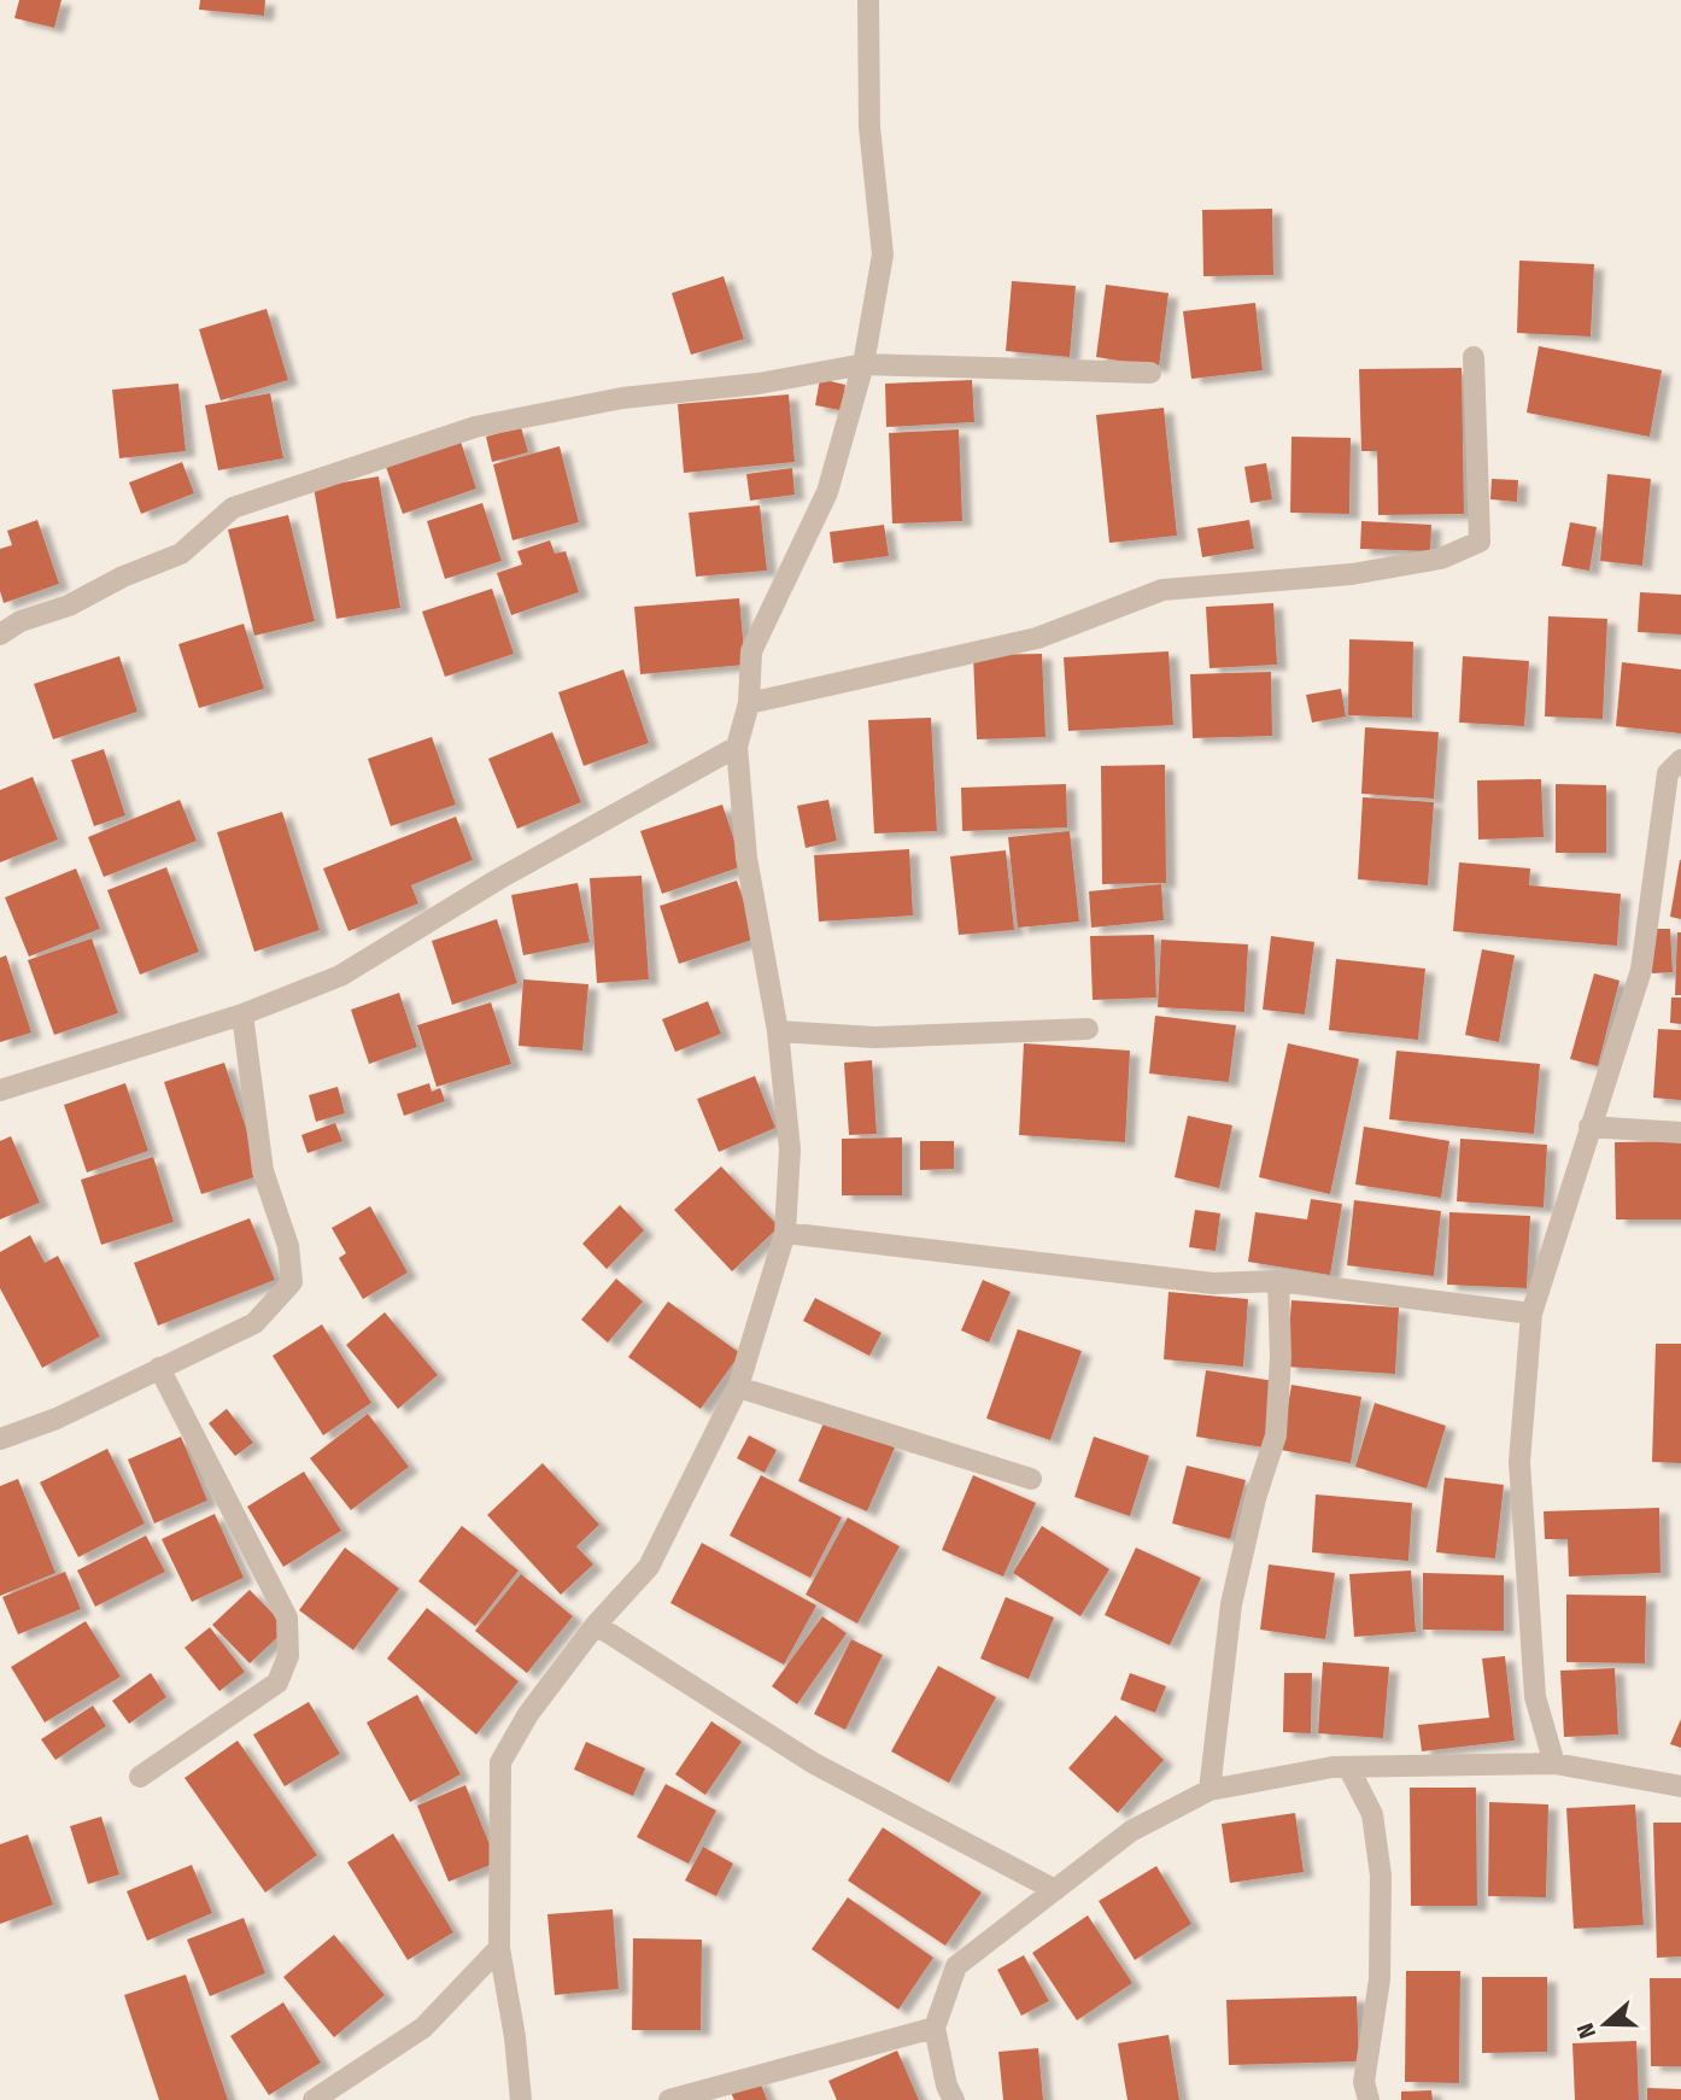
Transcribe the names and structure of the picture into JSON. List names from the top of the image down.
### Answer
{
  "north": "left"
}
